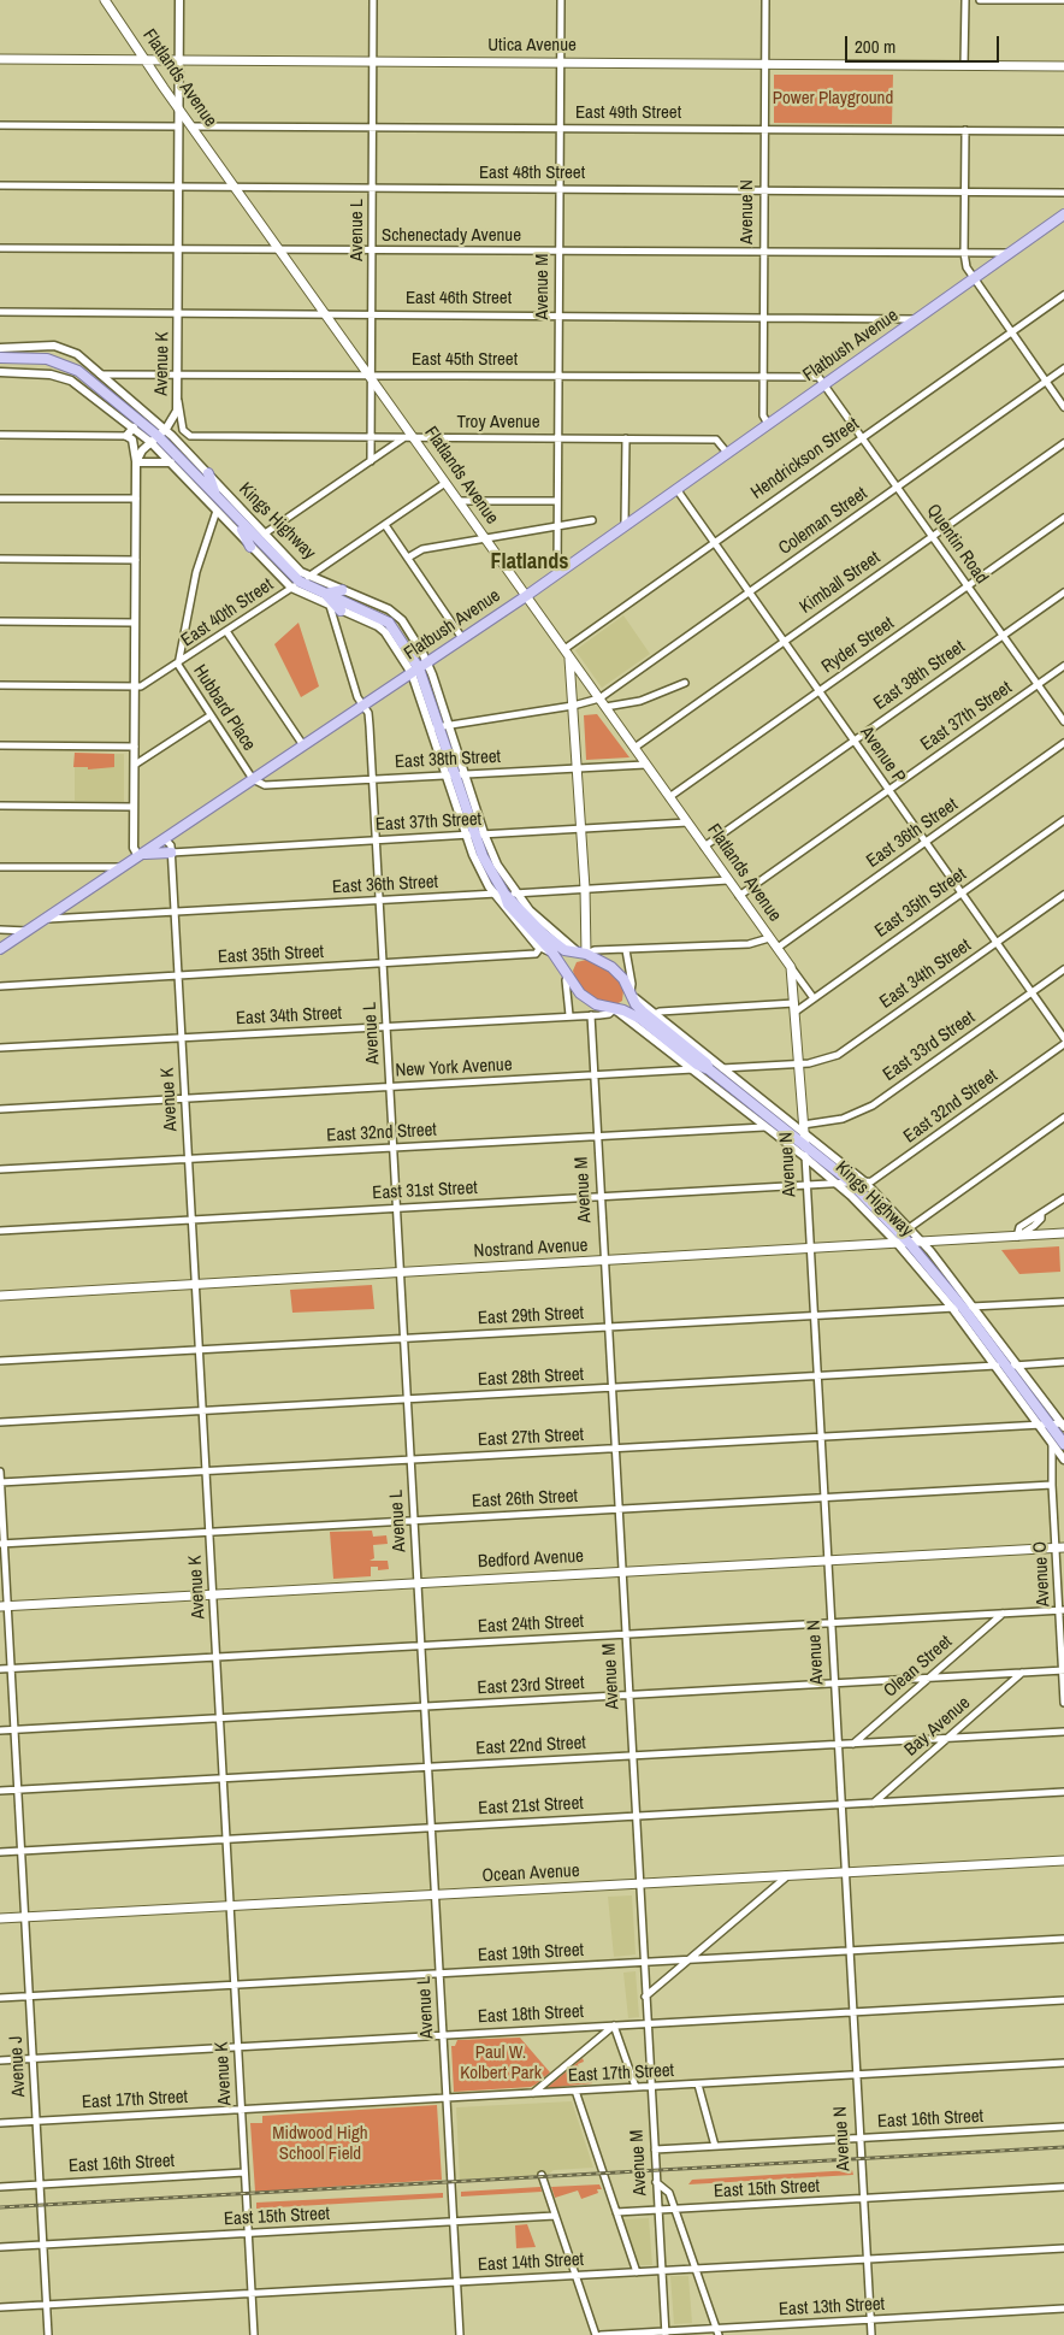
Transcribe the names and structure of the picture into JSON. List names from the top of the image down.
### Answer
{
  "streets": {
    "main road": [
      "Utica Avenue",
      "Flatlands Avenue",
      "Avenue N",
      "Flatbush Avenue",
      "Kings Highway",
      "Nostrand Avenue",
      "Bedford Avenue",
      "Ocean Avenue"
    ],
    "street": [
      "East 49th Street",
      "East 48th Street",
      "Avenue L",
      "Schenectady Avenue",
      "Avenue M",
      "East 46th Street",
      "East 45th Street",
      "Avenue K",
      "Troy Avenue",
      "Hendrickson Street",
      "Coleman Street",
      "Quentin Road",
      "Kimball Street",
      "East 40th Street",
      "Ryder Street",
      "East 38th Street",
      "Hubbard Place",
      "East 37th Street",
      "Avenue P",
      "East 36th Street",
      "East 35th Street",
      "East 34th Street",
      "East 33rd Street",
      "New York Avenue",
      "East 32nd Street",
      "East 31st Street",
      "East 29th Street",
      "East 28th Street",
      "East 27th Street",
      "East 26th Street",
      "Avenue O",
      "East 24th Street",
      "Olean Street",
      "East 23rd Street",
      "Bay Avenue",
      "East 22nd Street",
      "East 21st Street",
      "East 19th Street",
      "East 18th Street",
      "Avenue J",
      "East 17th Street",
      "East 16th Street",
      "East 15th Street",
      "East 14th Street",
      "East 13th Street"
    ]
  },
  "crossings": [
    ["Utica Avenue", "Flatlands Avenue"],
    ["Utica Avenue", "Avenue N"],
    ["Utica Avenue", "Avenue L"],
    ["Utica Avenue", "Avenue M"],
    ["Utica Avenue", "Avenue K"],
    ["Flatlands Avenue", "East 49th Street"],
    ["Flatlands Avenue", "East 48th Street"],
    ["Flatlands Avenue", "Avenue N"],
    ["Flatlands Avenue", "Avenue L"],
    ["Flatlands Avenue", "Schenectady Avenue"],
    ["Flatlands Avenue", "East 46th Street"],
    ["Flatlands Avenue", "Flatbush Avenue"],
    ["Flatlands Avenue", "East 45th Street"],
    ["Flatlands Avenue", "Avenue K"],
    ["Flatlands Avenue", "Troy Avenue"],
    ["Flatlands Avenue", "Hendrickson Street"],
    ["Flatlands Avenue", "Coleman Street"],
    ["Flatlands Avenue", "Kimball Street"],
    ["Flatlands Avenue", "East 40th Street"],
    ["Flatlands Avenue", "Ryder Street"],
    ["Flatlands Avenue", "East 38th Street"],
    ["Flatlands Avenue", "East 37th Street"],
    ["Flatlands Avenue", "East 36th Street"],
    ["Flatlands Avenue", "East 35th Street"],
    ["East 49th Street", "Avenue N"],
    ["East 49th Street", "Avenue L"],
    ["East 49th Street", "Avenue M"],
    ["East 48th Street", "Avenue N"],
    ["East 48th Street", "Avenue L"],
    ["East 48th Street", "Avenue M"],
    ["East 48th Street", "Avenue K"],
    ["Avenue N", "Schenectady Avenue"],
    ["Avenue N", "East 46th Street"],
    ["Avenue N", "Flatbush Avenue"],
    ["Avenue N", "East 45th Street"],
    ["Avenue N", "Kings Highway"],
    ["Avenue N", "East 35th Street"],
    ["Avenue N", "East 34th Street"],
    ["Avenue N", "East 33rd Street"],
    ["Avenue N", "New York Avenue"],
    ["Avenue N", "East 31st Street"],
    ["Avenue N", "Nostrand Avenue"],
    ["Avenue N", "East 29th Street"],
    ["Avenue N", "East 28th Street"],
    ["Avenue N", "East 27th Street"],
    ["Avenue N", "East 26th Street"],
    ["Avenue N", "Bedford Avenue"],
    ["Avenue N", "East 24th Street"],
    ["Avenue N", "East 23rd Street"],
    ["Avenue N", "East 22nd Street"],
    ["Avenue N", "East 21st Street"],
    ["Avenue N", "Ocean Avenue"],
    ["Avenue N", "East 19th Street"],
    ["Avenue N", "East 18th Street"],
    ["Avenue N", "East 17th Street"],
    ["Avenue N", "East 16th Street"],
    ["Avenue N", "East 15th Street"],
    ["Avenue N", "East 14th Street"],
    ["Avenue N", "East 13th Street"],
    ["Avenue L", "Schenectady Avenue"],
    ["Avenue L", "East 46th Street"],
    ["Avenue L", "Flatbush Avenue"],
    ["Avenue L", "East 45th Street"],
    ["Avenue L", "Troy Avenue"],
    ["Avenue L", "Kings Highway"],
    ["Avenue L", "East 38th Street"],
    ["Avenue L", "East 37th Street"],
    ["Avenue L", "East 36th Street"],
    ["Avenue L", "East 35th Street"],
    ["Avenue L", "East 34th Street"],
    ["Avenue L", "New York Avenue"],
    ["Avenue L", "East 32nd Street"],
    ["Avenue L", "East 31st Street"],
    ["Avenue L", "Nostrand Avenue"],
    ["Avenue L", "East 29th Street"],
    ["Avenue L", "East 28th Street"],
    ["Avenue L", "East 27th Street"],
    ["Avenue L", "East 26th Street"],
    ["Avenue L", "Bedford Avenue"],
    ["Avenue L", "East 24th Street"],
    ["Avenue L", "East 23rd Street"],
    ["Avenue L", "East 22nd Street"],
    ["Avenue L", "East 21st Street"],
    ["Avenue L", "Ocean Avenue"],
    ["Avenue L", "East 19th Street"],
    ["Avenue L", "East 18th Street"],
    ["Avenue L", "East 17th Street"],
    ["Avenue L", "East 15th Street"],
    ["Avenue L", "East 14th Street"],
    ["Schenectady Avenue", "Avenue M"],
    ["Schenectady Avenue", "Flatbush Avenue"],
    ["Schenectady Avenue", "Avenue K"],
    ["Avenue M", "East 46th Street"],
    ["Avenue M", "Flatbush Avenue"],
    ["Avenue M", "East 45th Street"],
    ["Avenue M", "Troy Avenue"],
    ["Avenue M", "East 34th Street"],
    ["Avenue M", "New York Avenue"],
    ["Avenue M", "East 32nd Street"],
    ["Avenue M", "East 31st Street"],
    ["Avenue M", "Nostrand Avenue"],
    ["Avenue M", "East 29th Street"],
    ["Avenue M", "East 28th Street"],
    ["Avenue M", "East 27th Street"],
    ["Avenue M", "East 26th Street"],
    ["Avenue M", "Bedford Avenue"],
    ["Avenue M", "East 24th Street"],
    ["Avenue M", "East 23rd Street"],
    ["Avenue M", "East 22nd Street"],
    ["Avenue M", "East 21st Street"],
    ["Avenue M", "Ocean Avenue"],
    ["Avenue M", "East 19th Street"],
    ["Avenue M", "East 18th Street"],
    ["Avenue M", "East 17th Street"],
    ["Avenue M", "East 16th Street"],
    ["Avenue M", "East 15th Street"],
    ["Avenue M", "East 14th Street"],
    ["Avenue M", "East 13th Street"],
    ["East 46th Street", "Flatbush Avenue"],
    ["East 46th Street", "Avenue K"],
    ["Flatbush Avenue", "East 45th Street"],
    ["Flatbush Avenue", "Avenue K"],
    ["Flatbush Avenue", "Troy Avenue"],
    ["Flatbush Avenue", "Kings Highway"],
    ["Flatbush Avenue", "Quentin Road"],
    ["Flatbush Avenue", "East 38th Street"],
    ["Flatbush Avenue", "Hubbard Place"],
    ["Flatbush Avenue", "Avenue P"],
    ["Flatbush Avenue", "East 36th Street"],
    ["East 45th Street", "Avenue K"],
    ["East 45th Street", "Kings Highway"],
    ["East 45th Street", "Quentin Road"],
    ["Avenue K", "Troy Avenue"],
    ["Avenue K", "Kings Highway"],
    ["Avenue K", "East 37th Street"],
    ["Avenue K", "East 36th Street"],
    ["Avenue K", "East 35th Street"],
    ["Avenue K", "East 34th Street"],
    ["Avenue K", "New York Avenue"],
    ["Avenue K", "East 32nd Street"],
    ["Avenue K", "East 31st Street"],
    ["Avenue K", "Nostrand Avenue"],
    ["Avenue K", "East 29th Street"],
    ["Avenue K", "East 28th Street"],
    ["Avenue K", "East 27th Street"],
    ["Avenue K", "East 26th Street"],
    ["Avenue K", "Bedford Avenue"],
    ["Avenue K", "East 24th Street"],
    ["Avenue K", "East 23rd Street"],
    ["Avenue K", "East 22nd Street"],
    ["Avenue K", "East 21st Street"],
    ["Avenue K", "Ocean Avenue"],
    ["Avenue K", "East 19th Street"],
    ["Avenue K", "East 18th Street"],
    ["Avenue K", "East 17th Street"],
    ["Avenue K", "East 16th Street"],
    ["Avenue K", "East 15th Street"],
    ["Avenue K", "East 14th Street"],
    ["Hendrickson Street", "Quentin Road"],
    ["Hendrickson Street", "Avenue P"],
    ["Kings Highway", "East 40th Street"],
    ["Kings Highway", "East 38th Street"],
    ["Kings Highway", "Hubbard Place"],
    ["Kings Highway", "East 37th Street"],
    ["Kings Highway", "East 36th Street"],
    ["Kings Highway", "East 35th Street"],
    ["Kings Highway", "East 34th Street"],
    ["Kings Highway", "East 33rd Street"],
    ["Kings Highway", "New York Avenue"],
    ["Kings Highway", "East 32nd Street"],
    ["Kings Highway", "East 31st Street"],
    ["Kings Highway", "Nostrand Avenue"],
    ["Kings Highway", "East 29th Street"],
    ["Kings Highway", "East 28th Street"],
    ["Kings Highway", "East 27th Street"],
    ["Kings Highway", "Avenue O"],
    ["Coleman Street", "Quentin Road"],
    ["Coleman Street", "Avenue P"],
    ["Quentin Road", "Kimball Street"],
    ["Quentin Road", "Ryder Street"],
    ["Quentin Road", "East 38th Street"],
    ["Quentin Road", "East 37th Street"],
    ["Kimball Street", "Avenue P"],
    ["East 40th Street", "Hubbard Place"],
    ["Ryder Street", "Avenue P"],
    ["East 38th Street", "Hubbard Place"],
    ["East 38th Street", "Avenue P"],
    ["East 37th Street", "Avenue P"],
    ["Avenue P", "East 36th Street"],
    ["Avenue P", "East 35th Street"],
    ["Avenue P", "East 34th Street"],
    ["Avenue P", "East 33rd Street"],
    ["East 34th Street", "New York Avenue"],
    ["East 32nd Street", "East 31st Street"],
    ["East 27th Street", "Avenue J"],
    ["East 26th Street", "Avenue O"],
    ["East 26th Street", "Avenue J"],
    ["Bedford Avenue", "Avenue O"],
    ["Bedford Avenue", "Avenue J"],
    ["Avenue O", "East 24th Street"],
    ["Avenue O", "East 23rd Street"],
    ["East 24th Street", "Olean Street"],
    ["East 24th Street", "Avenue J"],
    ["Olean Street", "East 23rd Street"],
    ["Olean Street", "East 22nd Street"],
    ["East 23rd Street", "Bay Avenue"],
    ["East 23rd Street", "Avenue J"],
    ["Bay Avenue", "East 22nd Street"],
    ["Bay Avenue", "East 21st Street"],
    ["East 22nd Street", "Avenue J"],
    ["East 21st Street", "Avenue J"],
    ["Ocean Avenue", "Avenue J"],
    ["East 19th Street", "Avenue J"],
    ["East 18th Street", "Avenue J"],
    ["Avenue J", "East 17th Street"],
    ["Avenue J", "East 16th Street"],
    ["Avenue J", "East 15th Street"],
    ["Avenue J", "East 14th Street"]
  ],
  "districts": ["Flatlands"],
  "parks": ["Power Playground", "Paul W. Kolbert Park", "Midwood High School Field"],
  "scale_bar": "200 m"
}
